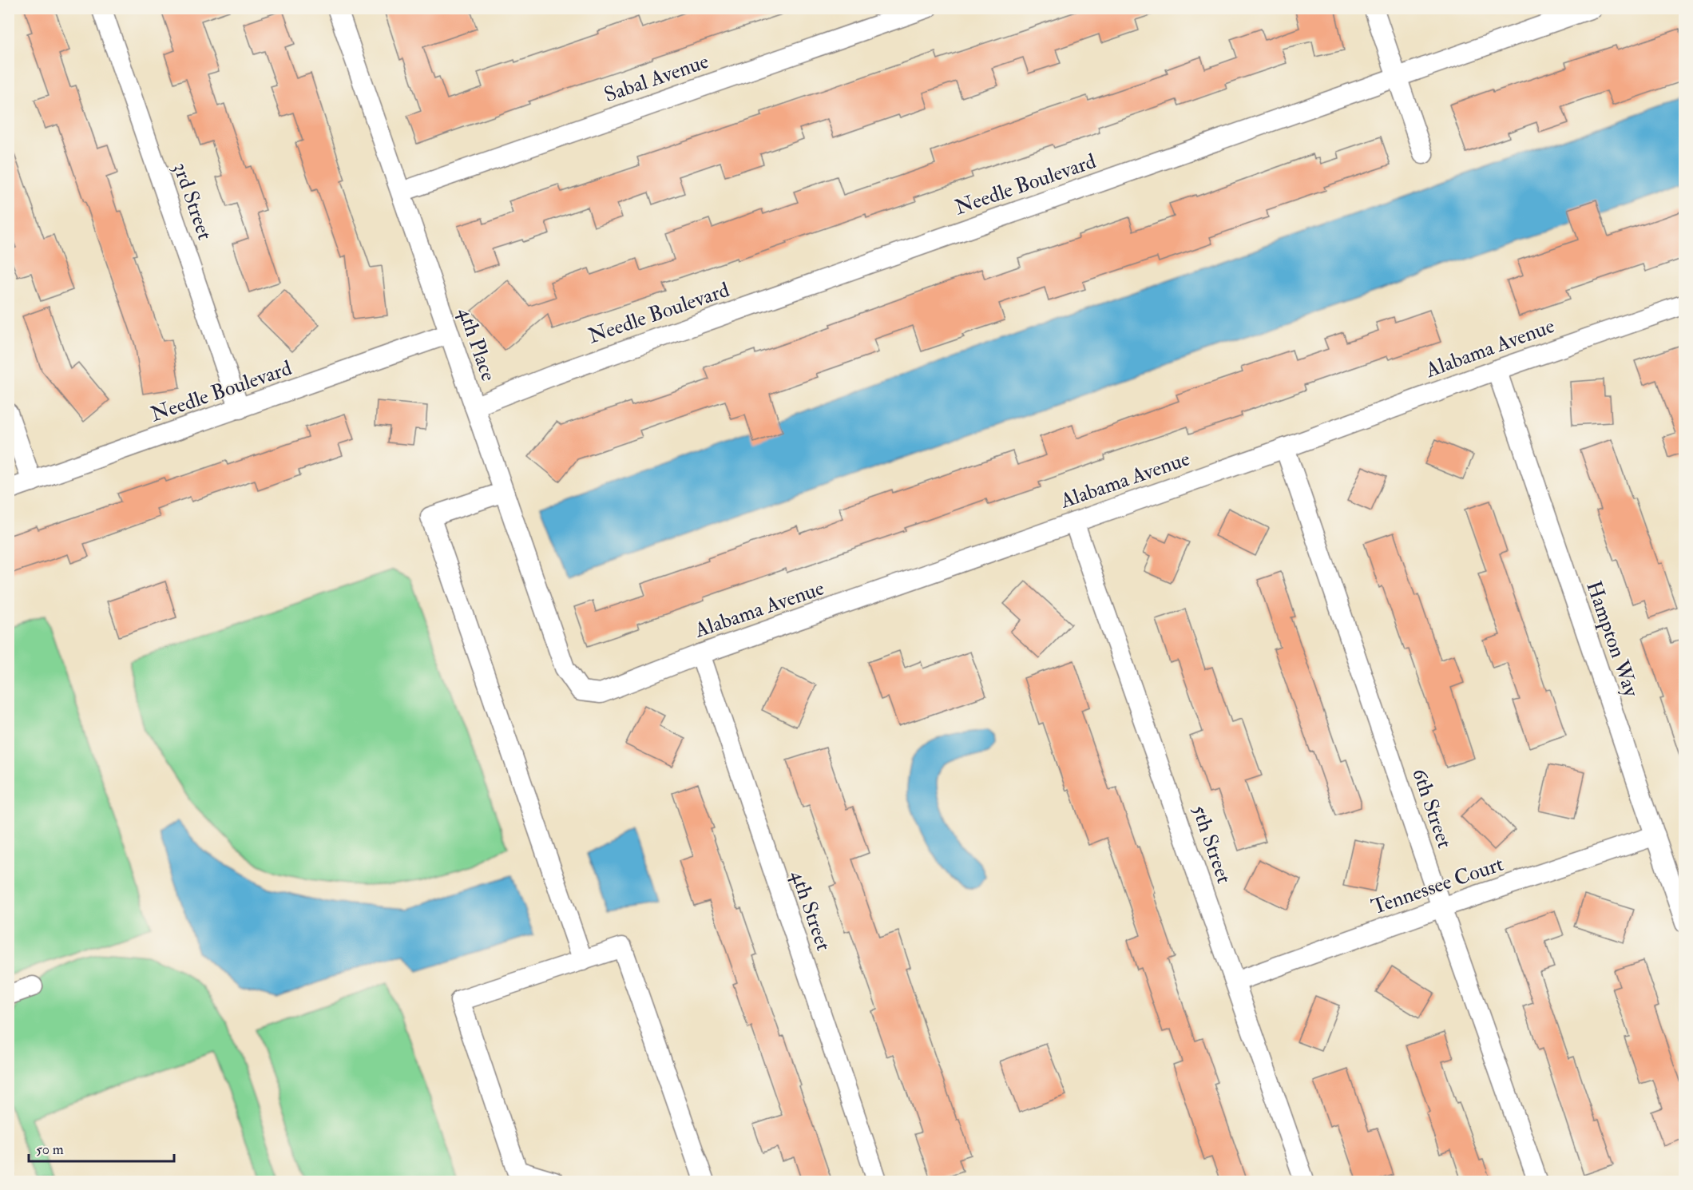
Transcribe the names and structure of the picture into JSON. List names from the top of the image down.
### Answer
{
  "streets": {
    "street": [
      "Sabal Avenue",
      "Needle Boulevard",
      "3rd Street",
      "4th Place",
      "Alabama Avenue",
      "Hampton Way",
      "6th Street",
      "5th Street",
      "Tennessee Court",
      "4th Street"
    ]
  },
  "crossings": [
    ["Sabal Avenue", "4th Place"],
    ["Needle Boulevard", "3rd Street"],
    ["Needle Boulevard", "4th Place"],
    ["4th Place", "Alabama Avenue"],
    ["Alabama Avenue", "Hampton Way"],
    ["Alabama Avenue", "6th Street"],
    ["Alabama Avenue", "5th Street"],
    ["Alabama Avenue", "4th Street"],
    ["Hampton Way", "Tennessee Court"],
    ["6th Street", "Tennessee Court"],
    ["5th Street", "Tennessee Court"]
  ],
  "scale_bar": "50 m"
}
